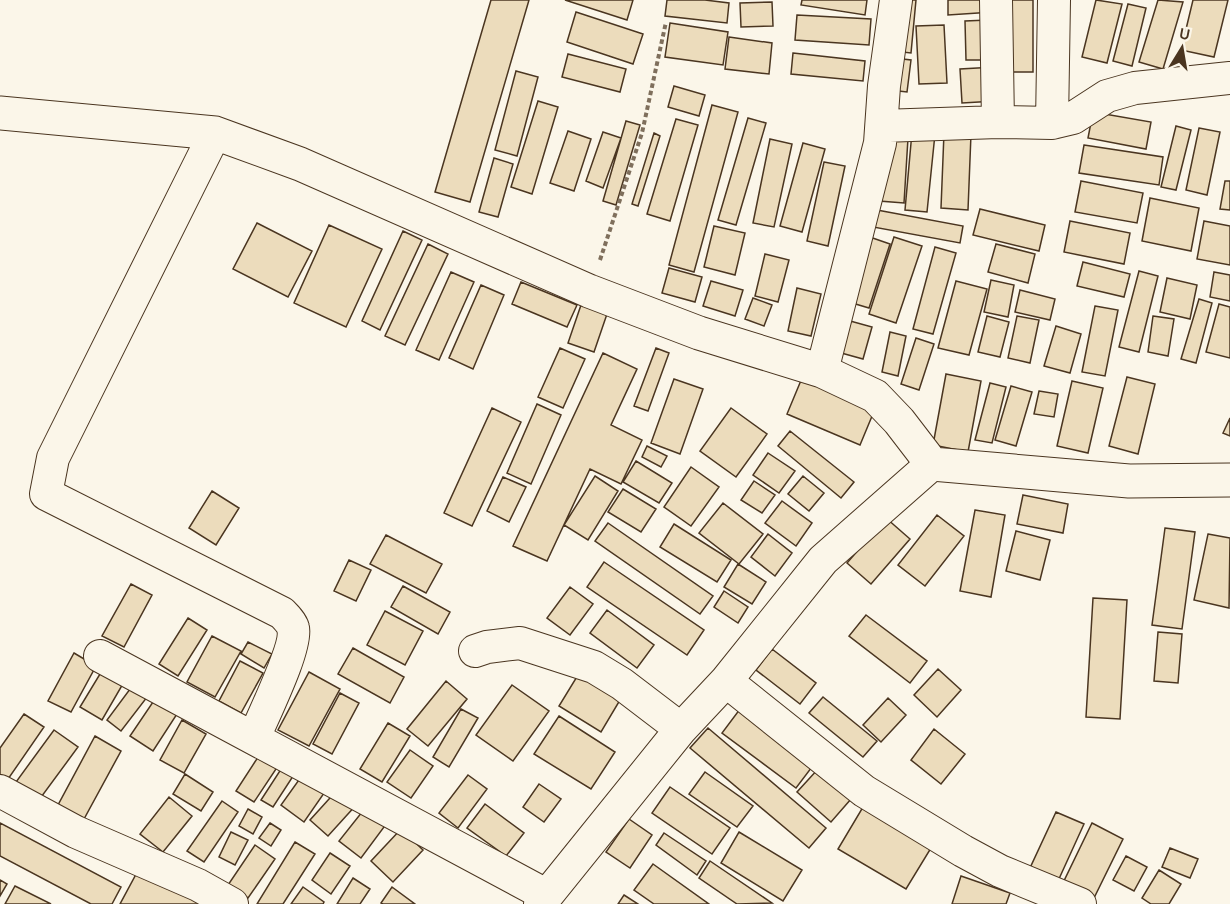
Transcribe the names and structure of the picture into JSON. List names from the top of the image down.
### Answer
{
  "north": "top"
}
